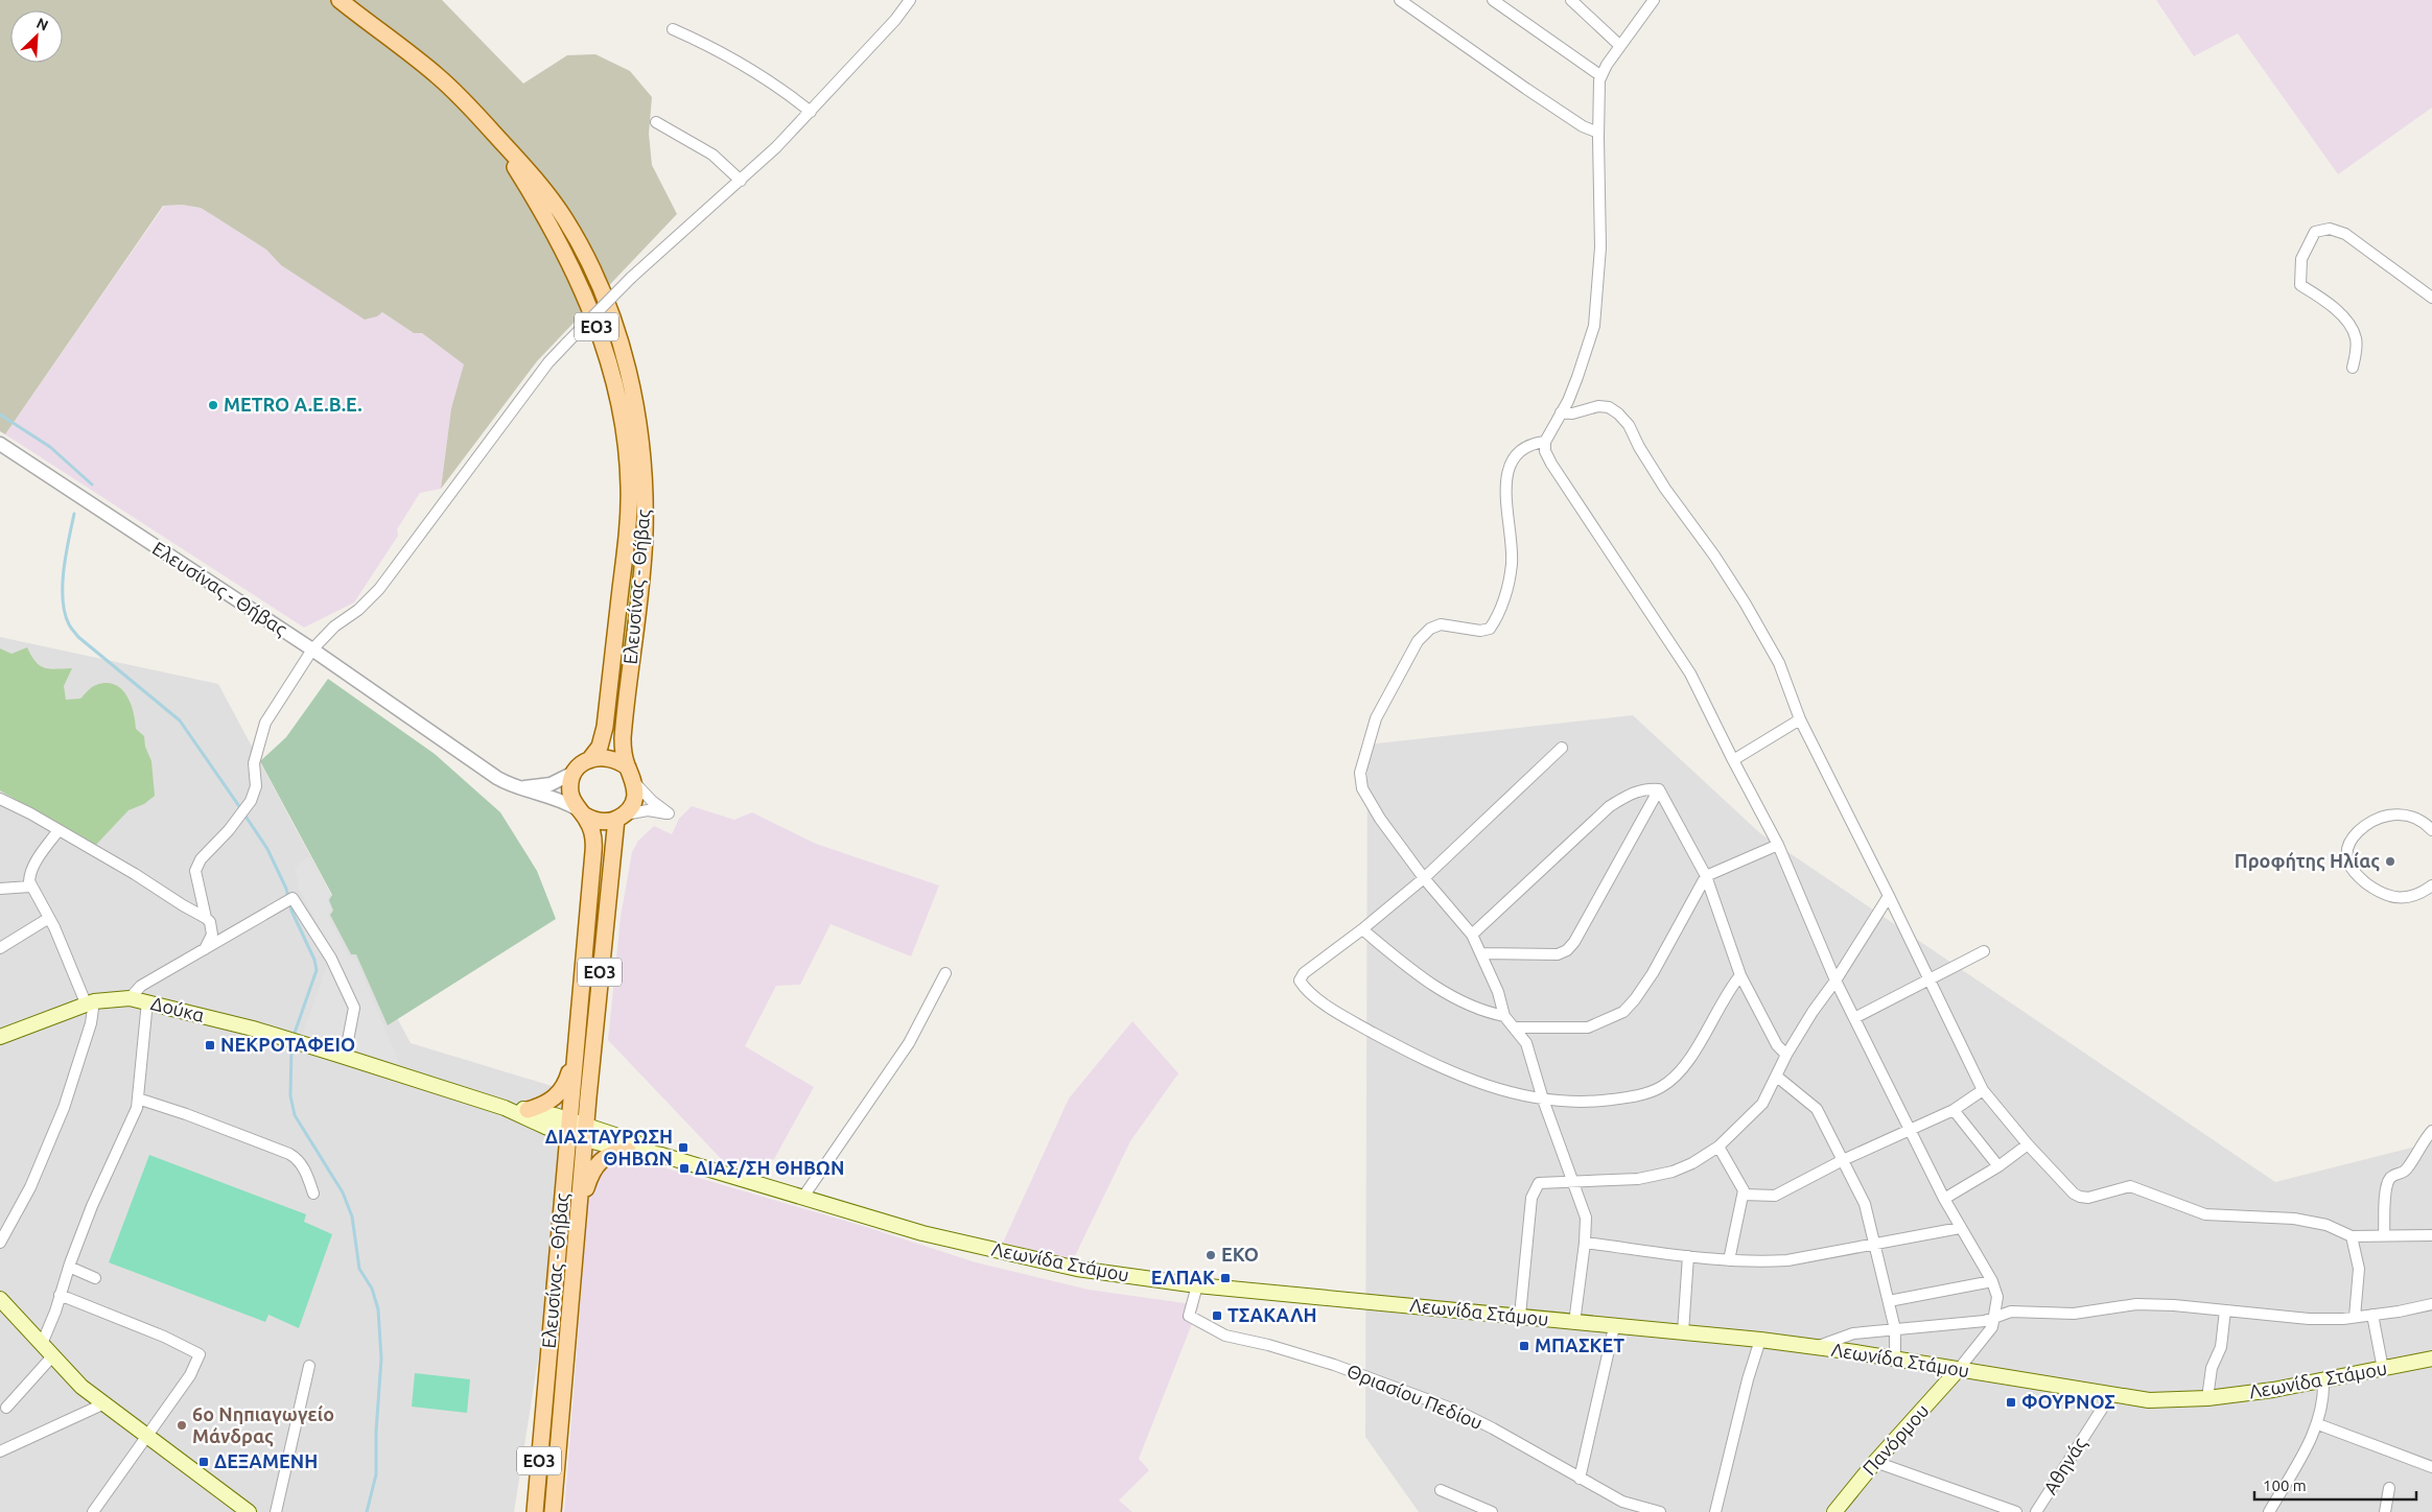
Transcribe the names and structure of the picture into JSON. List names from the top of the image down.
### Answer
{
  "streets": {
    "main road": [
      "ΕΟ3",
      "Ελευσίνας - Θήβας",
      "Δούκα",
      "Λεωνίδα Στάμου",
      "Πανόρμου"
    ],
    "street": ["Θριασίου Πεδίου", "Αθηνάς"]
  },
  "crossings": [
    ["ΕΟ3", "Ελευσίνας - Θήβας"],
    ["ΕΟ3", "Δούκα"],
    ["ΕΟ3", "Λεωνίδα Στάμου"],
    ["Ελευσίνας - Θήβας", "Δούκα"],
    ["Ελευσίνας - Θήβας", "Λεωνίδα Στάμου"],
    ["Δούκα", "Λεωνίδα Στάμου"],
    ["Λεωνίδα Στάμου", "Θριασίου Πεδίου"],
    ["Λεωνίδα Στάμου", "Πανόρμου"],
    ["Λεωνίδα Στάμου", "Αθηνάς"]
  ],
  "places": {
    "other": [
      "METRO Α.Ε.Β.Ε.",
      "Προφήτης Ηλίας",
      "EKO",
      "6ο Νηπιαγωγείο Μάνδρας"
    ],
    "transit": [
      "ΝΕΚΡΟΤΑΦΕΙΟ",
      "ΔΙΑΣΤΑΥΡΩΣΗ ΘΗΒΩΝ",
      "ΔΙΑΣ/ΣΗ ΘΗΒΩΝ",
      "ΕΛΠΑΚ",
      "ΤΣΑΚΑΛΗ",
      "ΜΠΑΣΚΕΤ",
      "ΦΟΥΡΝΟΣ",
      "ΔΕΞΑΜΕΝΗ"
    ]
  },
  "scale_bar": "100 m",
  "north": "top right"
}
